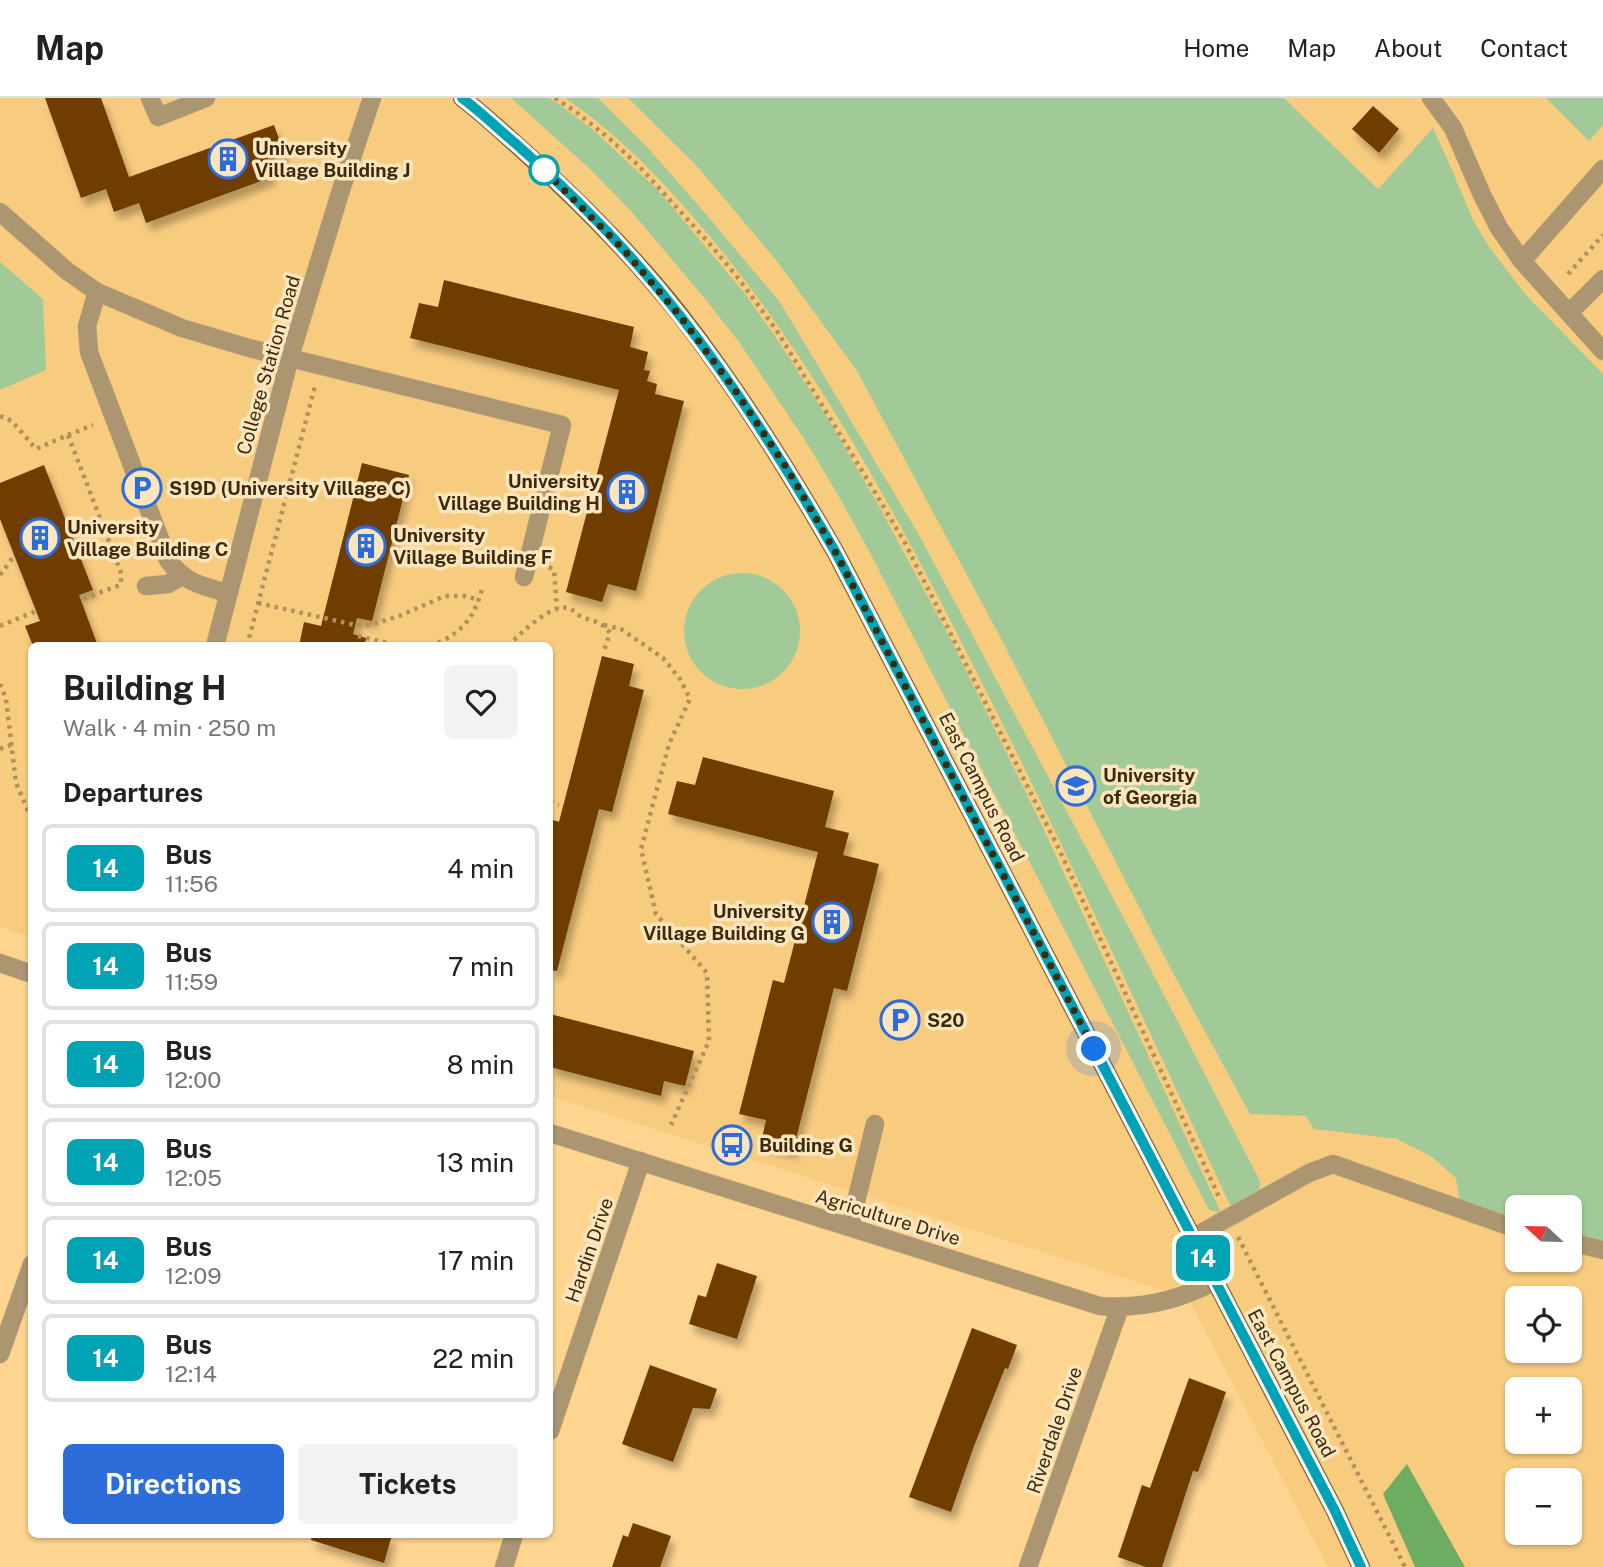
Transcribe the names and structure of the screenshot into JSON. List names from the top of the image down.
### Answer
{
  "streets": {
    "main road": ["East Campus Road"],
    "street": [
      "College Station Road",
      "Agriculture Drive",
      "Hardin Drive",
      "Riverdale Drive"
    ]
  },
  "crossings": [
    ["East Campus Road", "Agriculture Drive"],
    ["Agriculture Drive", "Hardin Drive"],
    ["Agriculture Drive", "Riverdale Drive"]
  ],
  "places": {
    "building": [
      "University Village Building J",
      "University Village Building H",
      "University Village Building C",
      "University Village Building F",
      "University Village Building G"
    ],
    "parking": ["S19D (University Village C)", "S20"],
    "school or university": ["University of Georgia"],
    "bus stop": ["Building G"]
  },
  "lines": ["bus line 14"],
  "north": "left",
  "page": {
    "header": "Map",
    "nav": [
      "Home",
      "Map",
      "About",
      "Contact"
    ],
    "on_map": "14",
    "heading": [
      ["Building H", "Walk · 4 min · 250 m"],
      "Departures"
    ],
    "list": [
      {
        "mark": "14",
        "name": "Bus",
        "note": "11:56",
        "value": "4 min"
      },
      {
        "mark": "14",
        "name": "Bus",
        "note": "11:59",
        "value": "7 min"
      },
      {
        "mark": "14",
        "name": "Bus",
        "note": "12:00",
        "value": "8 min"
      },
      {
        "mark": "14",
        "name": "Bus",
        "note": "12:05",
        "value": "13 min"
      },
      {
        "mark": "14",
        "name": "Bus",
        "note": "12:09",
        "value": "17 min"
      },
      {
        "mark": "14",
        "name": "Bus",
        "note": "12:14",
        "value": "22 min"
      }
    ],
    "map_buttons": ["+", "−"],
    "buttons": ["Directions", "Tickets"]
  }
}
